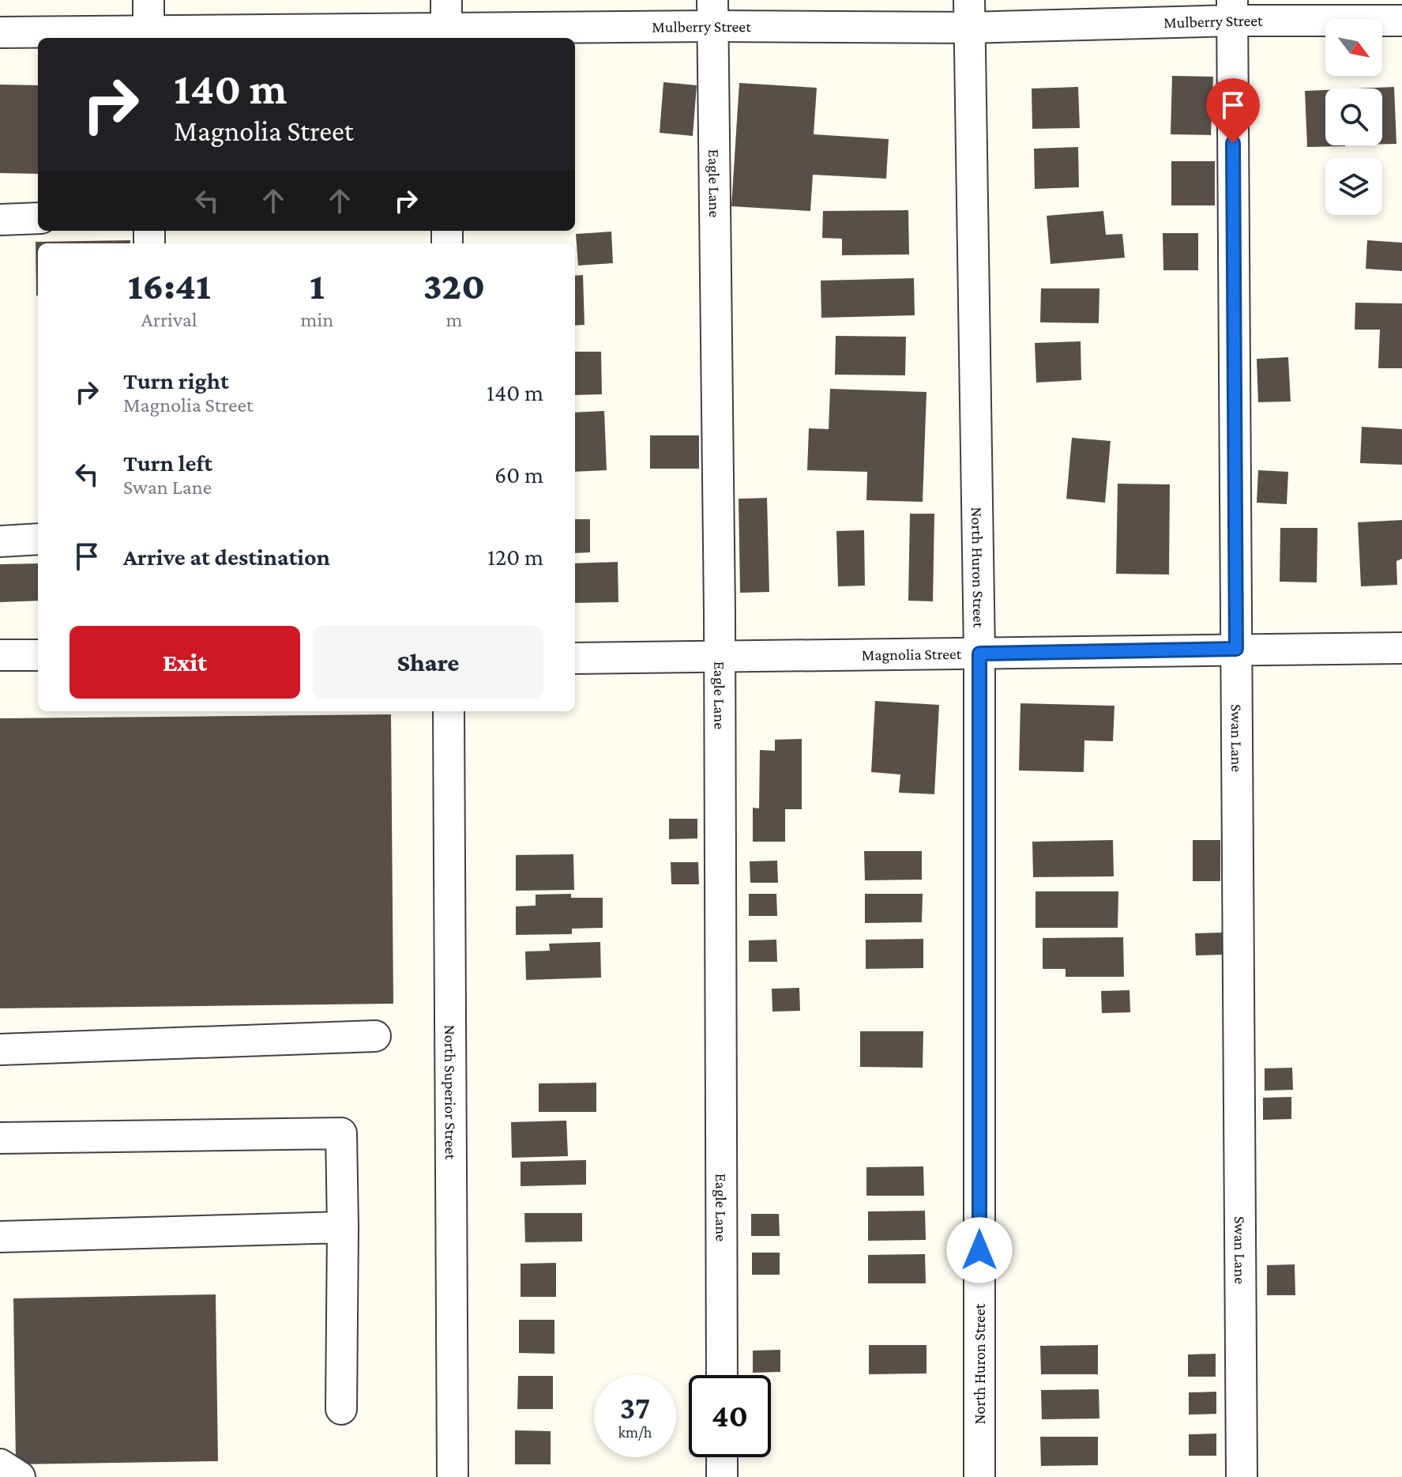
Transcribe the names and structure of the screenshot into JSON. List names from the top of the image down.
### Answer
{
  "streets": {
    "street": [
      "Mulberry Street",
      "Eagle Lane",
      "North Huron Street",
      "Magnolia Street",
      "Swan Lane",
      "North Superior Street"
    ]
  },
  "crossings": [
    ["Mulberry Street", "Eagle Lane"],
    ["Mulberry Street", "North Huron Street"],
    ["Mulberry Street", "Swan Lane"],
    ["Eagle Lane", "Magnolia Street"],
    ["North Huron Street", "Magnolia Street"],
    ["Magnolia Street", "Swan Lane"]
  ],
  "north": "bottom right",
  "page": {
    "turn": ["140 m", "Magnolia Street"],
    "eta": [
      "16:41",
      "Arrival",
      "1",
      "min",
      "320",
      "m"
    ],
    "list": [
      {
        "name": "Turn right",
        "note": "Magnolia Street",
        "value": "140 m"
      },
      {
        "name": "Turn left",
        "note": "Swan Lane",
        "value": "60 m"
      },
      {
        "name": "Arrive at destination",
        "value": "120 m"
      }
    ],
    "buttons": ["Exit", "Share"],
    "speed": "37 km/h",
    "limit": "40"
  }
}
